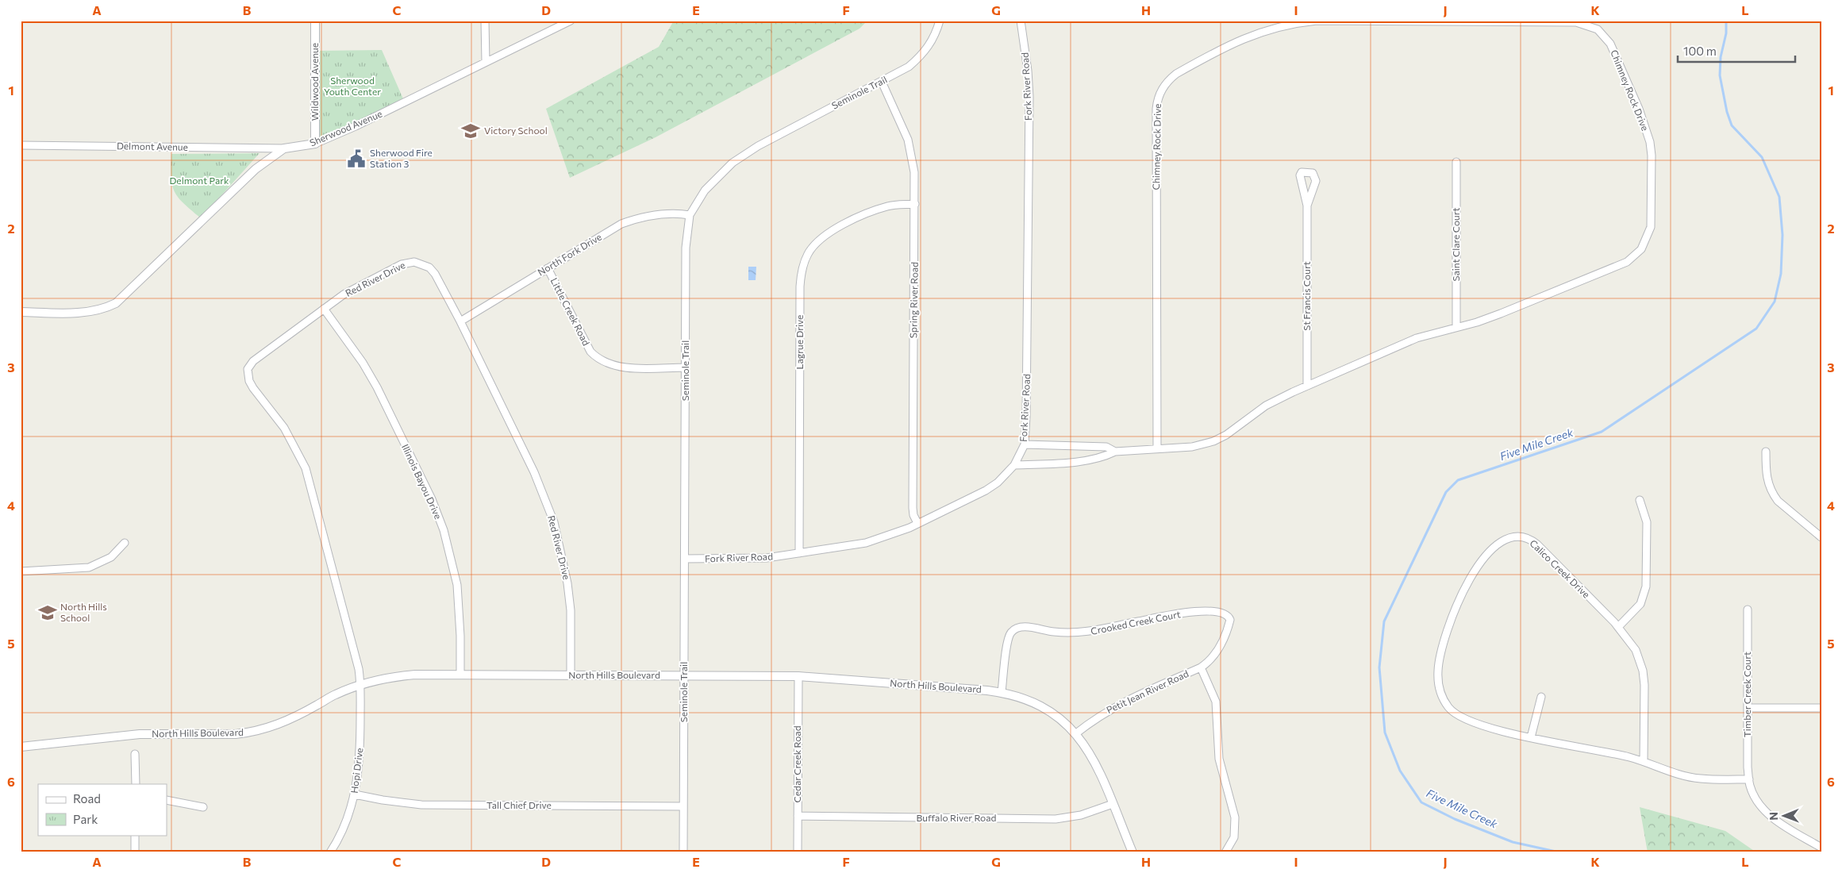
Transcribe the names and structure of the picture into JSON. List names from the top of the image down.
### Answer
{
  "streets": {
    "street": [
      "Wildwood Avenue",
      "Fork River Road",
      "Chimney Rock Drive",
      "Seminole Trail",
      "Sherwood Avenue",
      "Delmont Avenue",
      "Saint Clare Court",
      "North Fork Drive",
      "Red River Drive",
      "St Francis Court",
      "Spring River Road",
      "Little Creek Road",
      "Lagrue Drive",
      "Illinois Bayou Drive",
      "Calico Creek Drive",
      "Crooked Creek Court",
      "North Hills Boulevard",
      "Petit Jean River Road",
      "Timber Creek Court",
      "Cedar Creek Road",
      "Hopi Drive",
      "Tall Chief Drive",
      "Buffalo River Road"
    ]
  },
  "crossings": [
    ["Wildwood Avenue", "Sherwood Avenue"],
    ["Fork River Road", "Chimney Rock Drive"],
    ["Fork River Road", "Seminole Trail"],
    ["Fork River Road", "Spring River Road"],
    ["Fork River Road", "Lagrue Drive"],
    ["Chimney Rock Drive", "Saint Clare Court"],
    ["Chimney Rock Drive", "St Francis Court"],
    ["Seminole Trail", "North Fork Drive"],
    ["Seminole Trail", "Spring River Road"],
    ["Seminole Trail", "Little Creek Road"],
    ["Seminole Trail", "North Hills Boulevard"],
    ["Seminole Trail", "Tall Chief Drive"],
    ["Sherwood Avenue", "Delmont Avenue"],
    ["North Fork Drive", "Red River Drive"],
    ["North Fork Drive", "Little Creek Road"],
    ["Red River Drive", "Illinois Bayou Drive"],
    ["Red River Drive", "North Hills Boulevard"],
    ["Red River Drive", "Hopi Drive"],
    ["Spring River Road", "Lagrue Drive"],
    ["Illinois Bayou Drive", "North Hills Boulevard"],
    ["Calico Creek Drive", "Timber Creek Court"],
    ["Crooked Creek Court", "North Hills Boulevard"],
    ["Crooked Creek Court", "Petit Jean River Road"],
    ["North Hills Boulevard", "Petit Jean River Road"],
    ["North Hills Boulevard", "Cedar Creek Road"],
    ["North Hills Boulevard", "Hopi Drive"],
    ["North Hills Boulevard", "Buffalo River Road"],
    ["Cedar Creek Road", "Buffalo River Road"],
    ["Hopi Drive", "Tall Chief Drive"]
  ],
  "water": ["Five Mile Creek"],
  "parks": ["Sherwood Youth Center", "Delmont Park"],
  "places": {
    "school or university": ["Victory School", "North Hills School"],
    "public building": ["Sherwood Fire Station 3"]
  },
  "legend": ["Road", "Park"],
  "scale_bar": "100 m",
  "north": "left",
  "grid": {
    "columns": [
      "A",
      "B",
      "C",
      "D",
      "E",
      "F",
      "G",
      "H",
      "I",
      "J",
      "K",
      "L"
    ],
    "rows": [
      "1",
      "2",
      "3",
      "4",
      "5",
      "6"
    ]
  }
}
